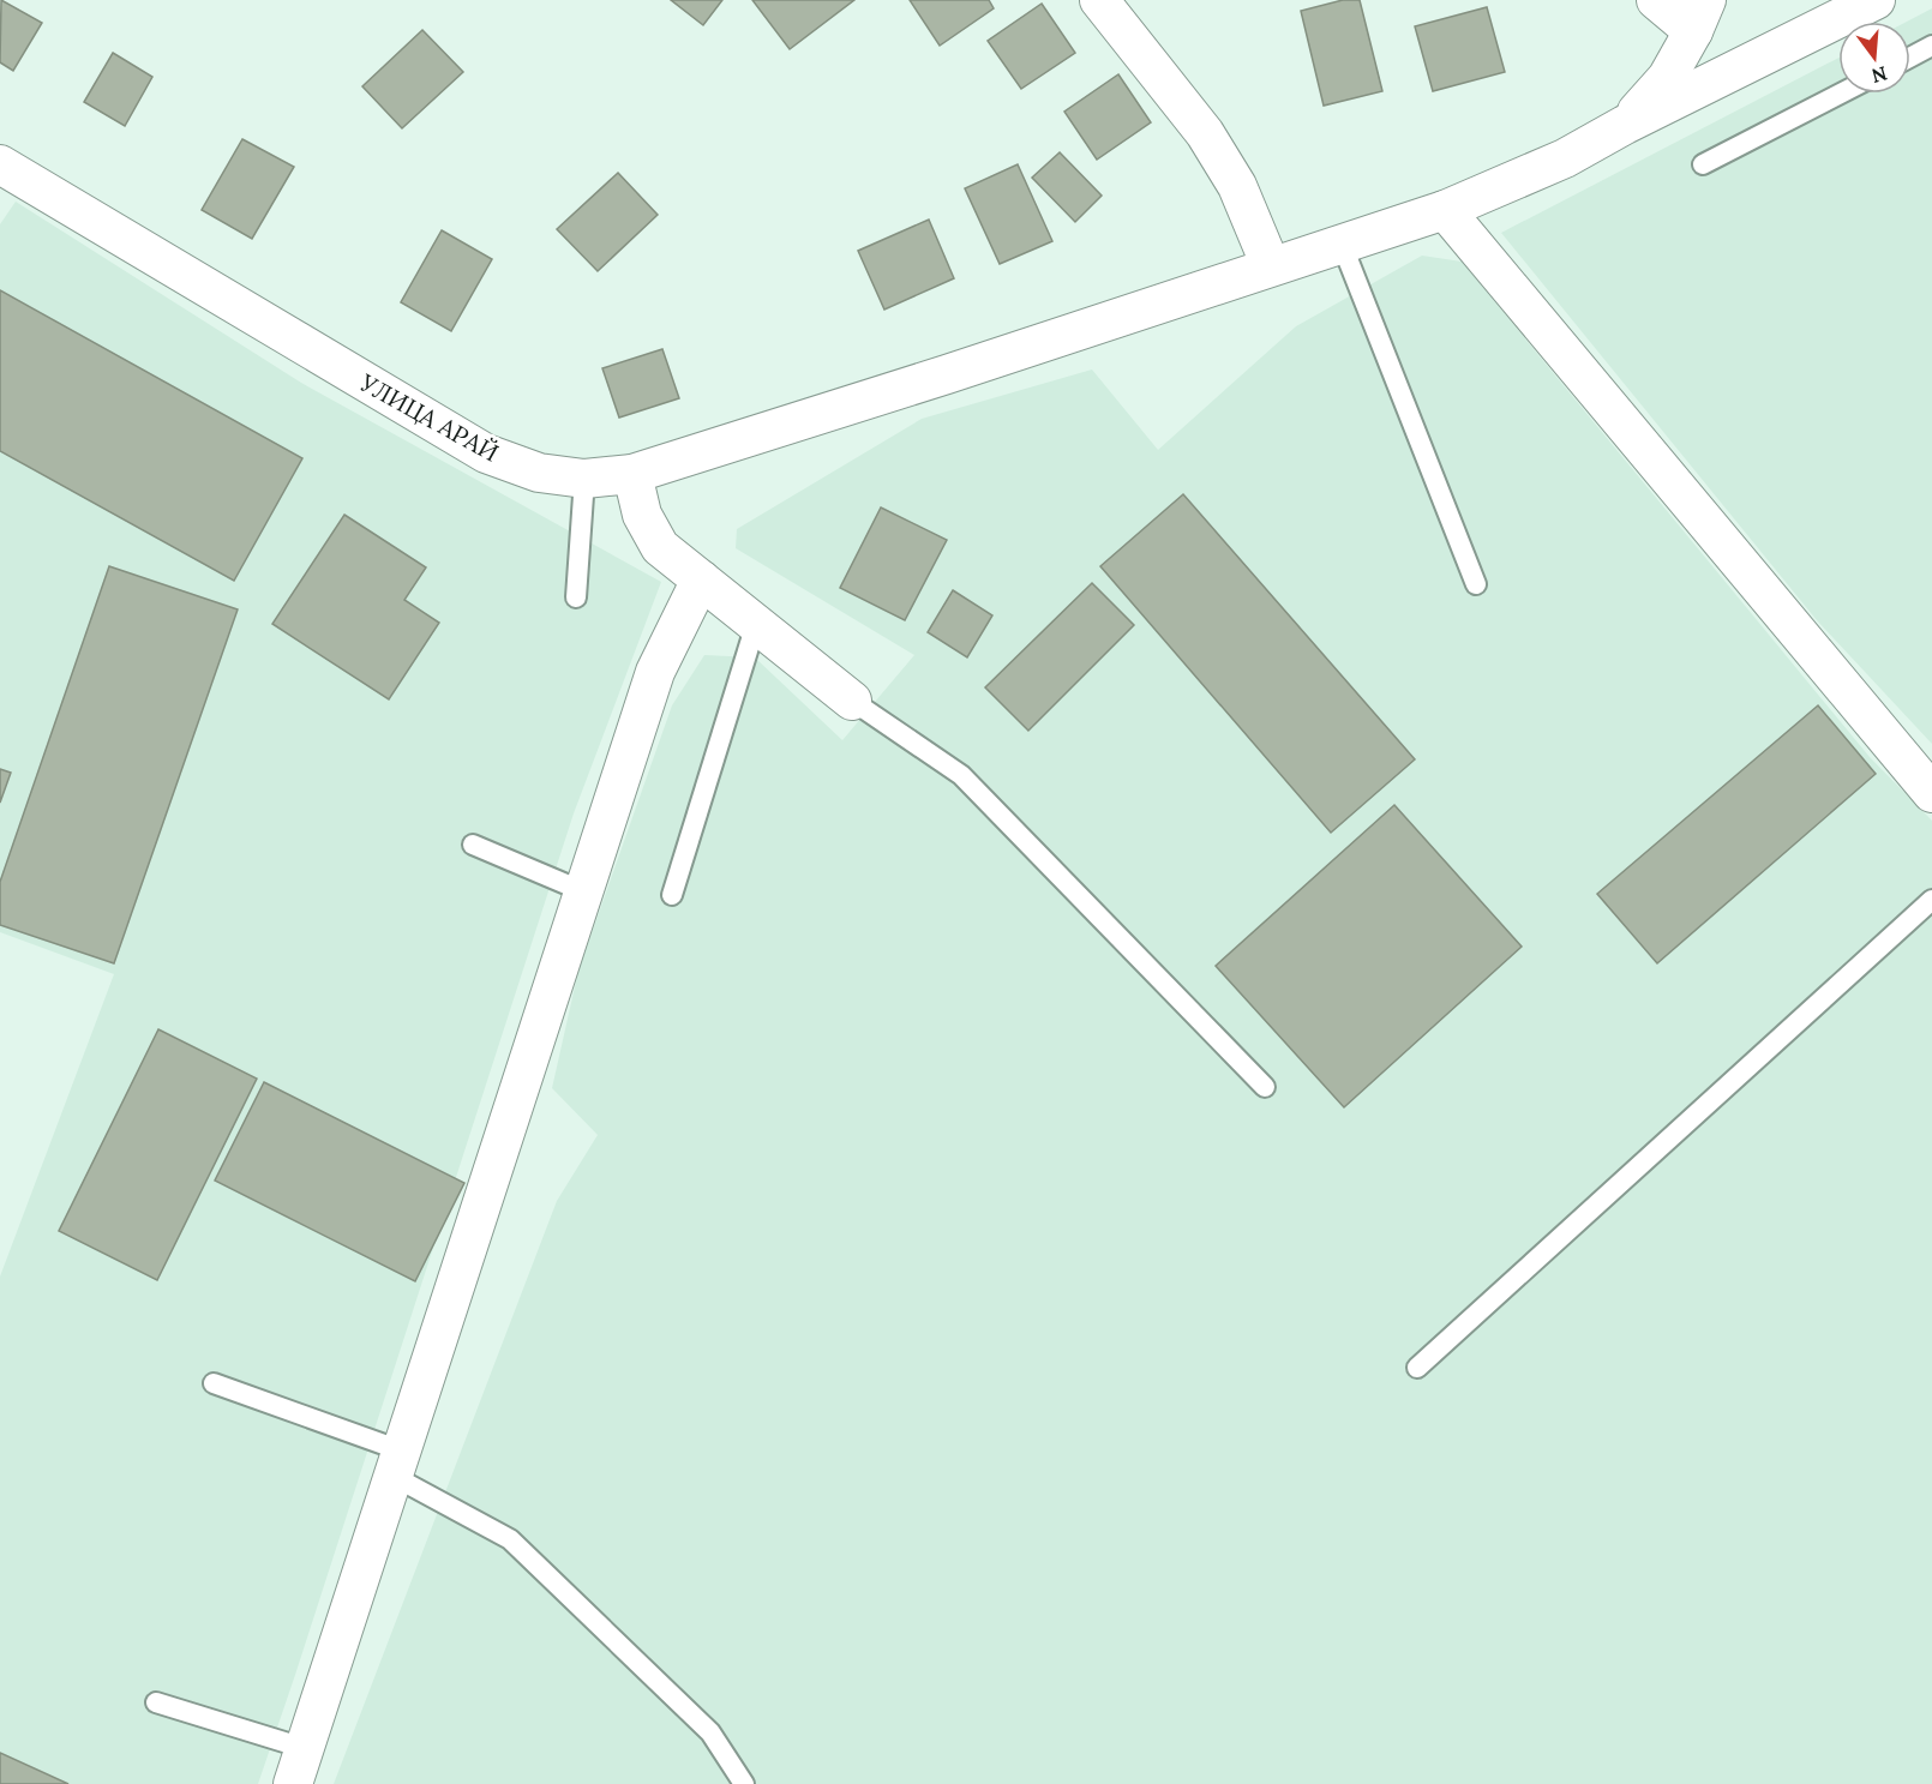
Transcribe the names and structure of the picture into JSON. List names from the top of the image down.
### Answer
{
  "streets": {
    "street": ["УЛИЦА АРАЙ"]
  },
  "north": "bottom"
}
